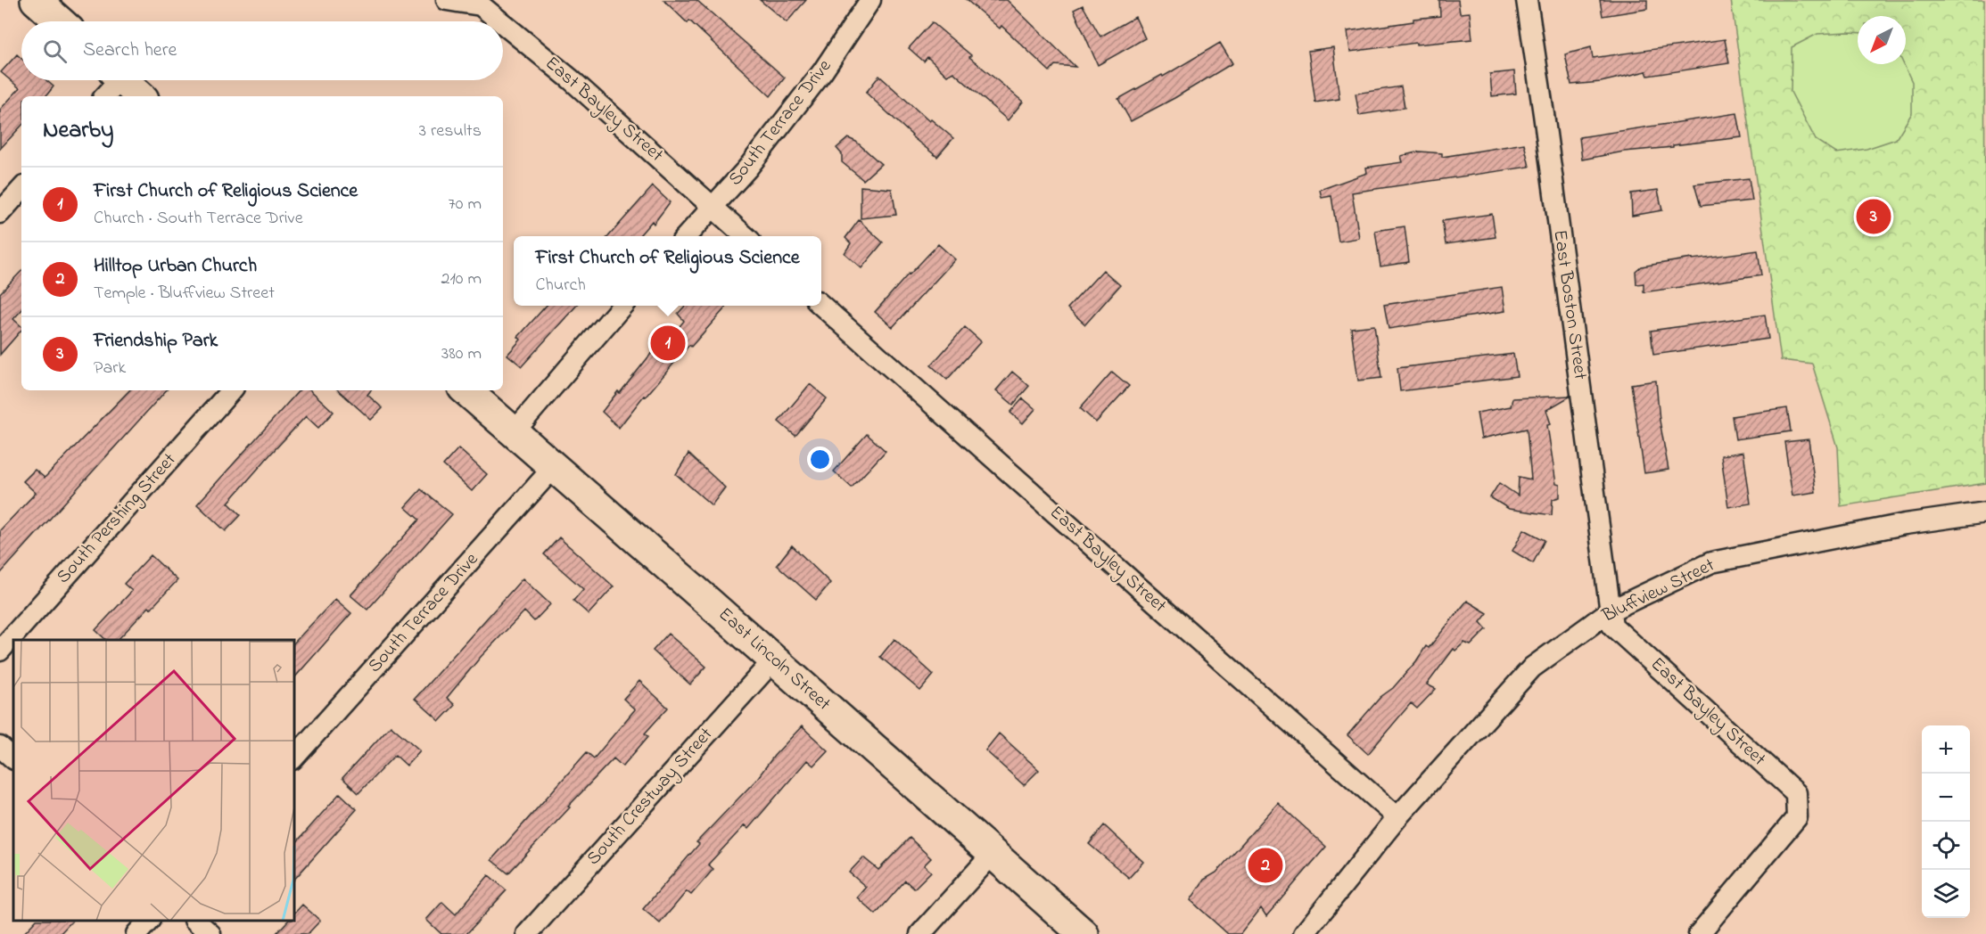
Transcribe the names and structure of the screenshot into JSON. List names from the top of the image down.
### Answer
{
  "streets": {
    "street": [
      "East Bayley Street",
      "South Terrace Drive",
      "East Boston Street",
      "South Pershing Street",
      "Bluffview Street",
      "East Lincoln Street",
      "South Crestway Street"
    ]
  },
  "crossings": [
    ["East Bayley Street", "South Terrace Drive"],
    ["East Bayley Street", "East Boston Street"],
    ["East Bayley Street", "Bluffview Street"],
    ["South Terrace Drive", "East Lincoln Street"],
    ["East Boston Street", "Bluffview Street"],
    ["East Lincoln Street", "South Crestway Street"]
  ],
  "north": "bottom left",
  "page": {
    "search": "Search here",
    "heading": ["Nearby", "3 results"],
    "list": [
      {
        "mark": "1",
        "name": "First Church of Religious Science",
        "note": "Church · South Terrace Drive",
        "value": "70 m"
      },
      {
        "mark": "2",
        "name": "Hilltop Urban Church",
        "note": "Temple · Bluffview Street",
        "value": "210 m"
      },
      {
        "mark": "3",
        "name": "Friendship Park",
        "note": "Park",
        "value": "380 m"
      }
    ],
    "pins": ["3", "1", "2"],
    "popup": ["First Church of Religious Science", "Church"],
    "map_buttons": ["+", "−"]
  }
}
